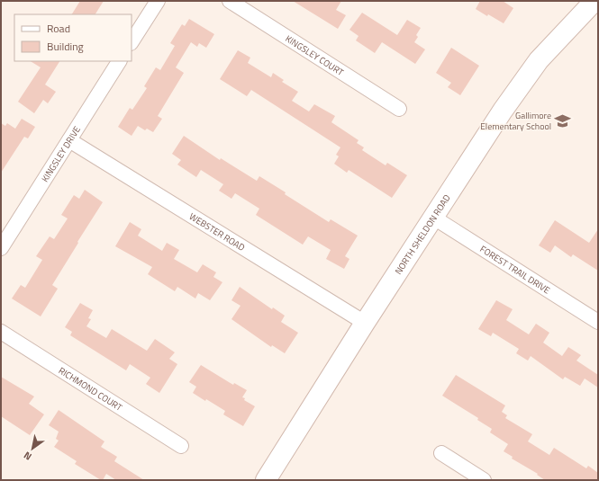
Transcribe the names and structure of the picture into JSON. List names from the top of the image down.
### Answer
{
  "streets": {
    "main road": ["NORTH SHELDON ROAD"],
    "street": [
      "KINGSLEY COURT",
      "KINGSLEY DRIVE",
      "WEBSTER ROAD",
      "FOREST TRAIL DRIVE",
      "RICHMOND COURT"
    ]
  },
  "crossings": [
    ["KINGSLEY DRIVE", "WEBSTER ROAD"],
    ["WEBSTER ROAD", "NORTH SHELDON ROAD"],
    ["NORTH SHELDON ROAD", "FOREST TRAIL DRIVE"]
  ],
  "places": {
    "school or university": ["Gallimore Elementary School"]
  },
  "legend": ["Road", "Building"],
  "north": "bottom left"
}
